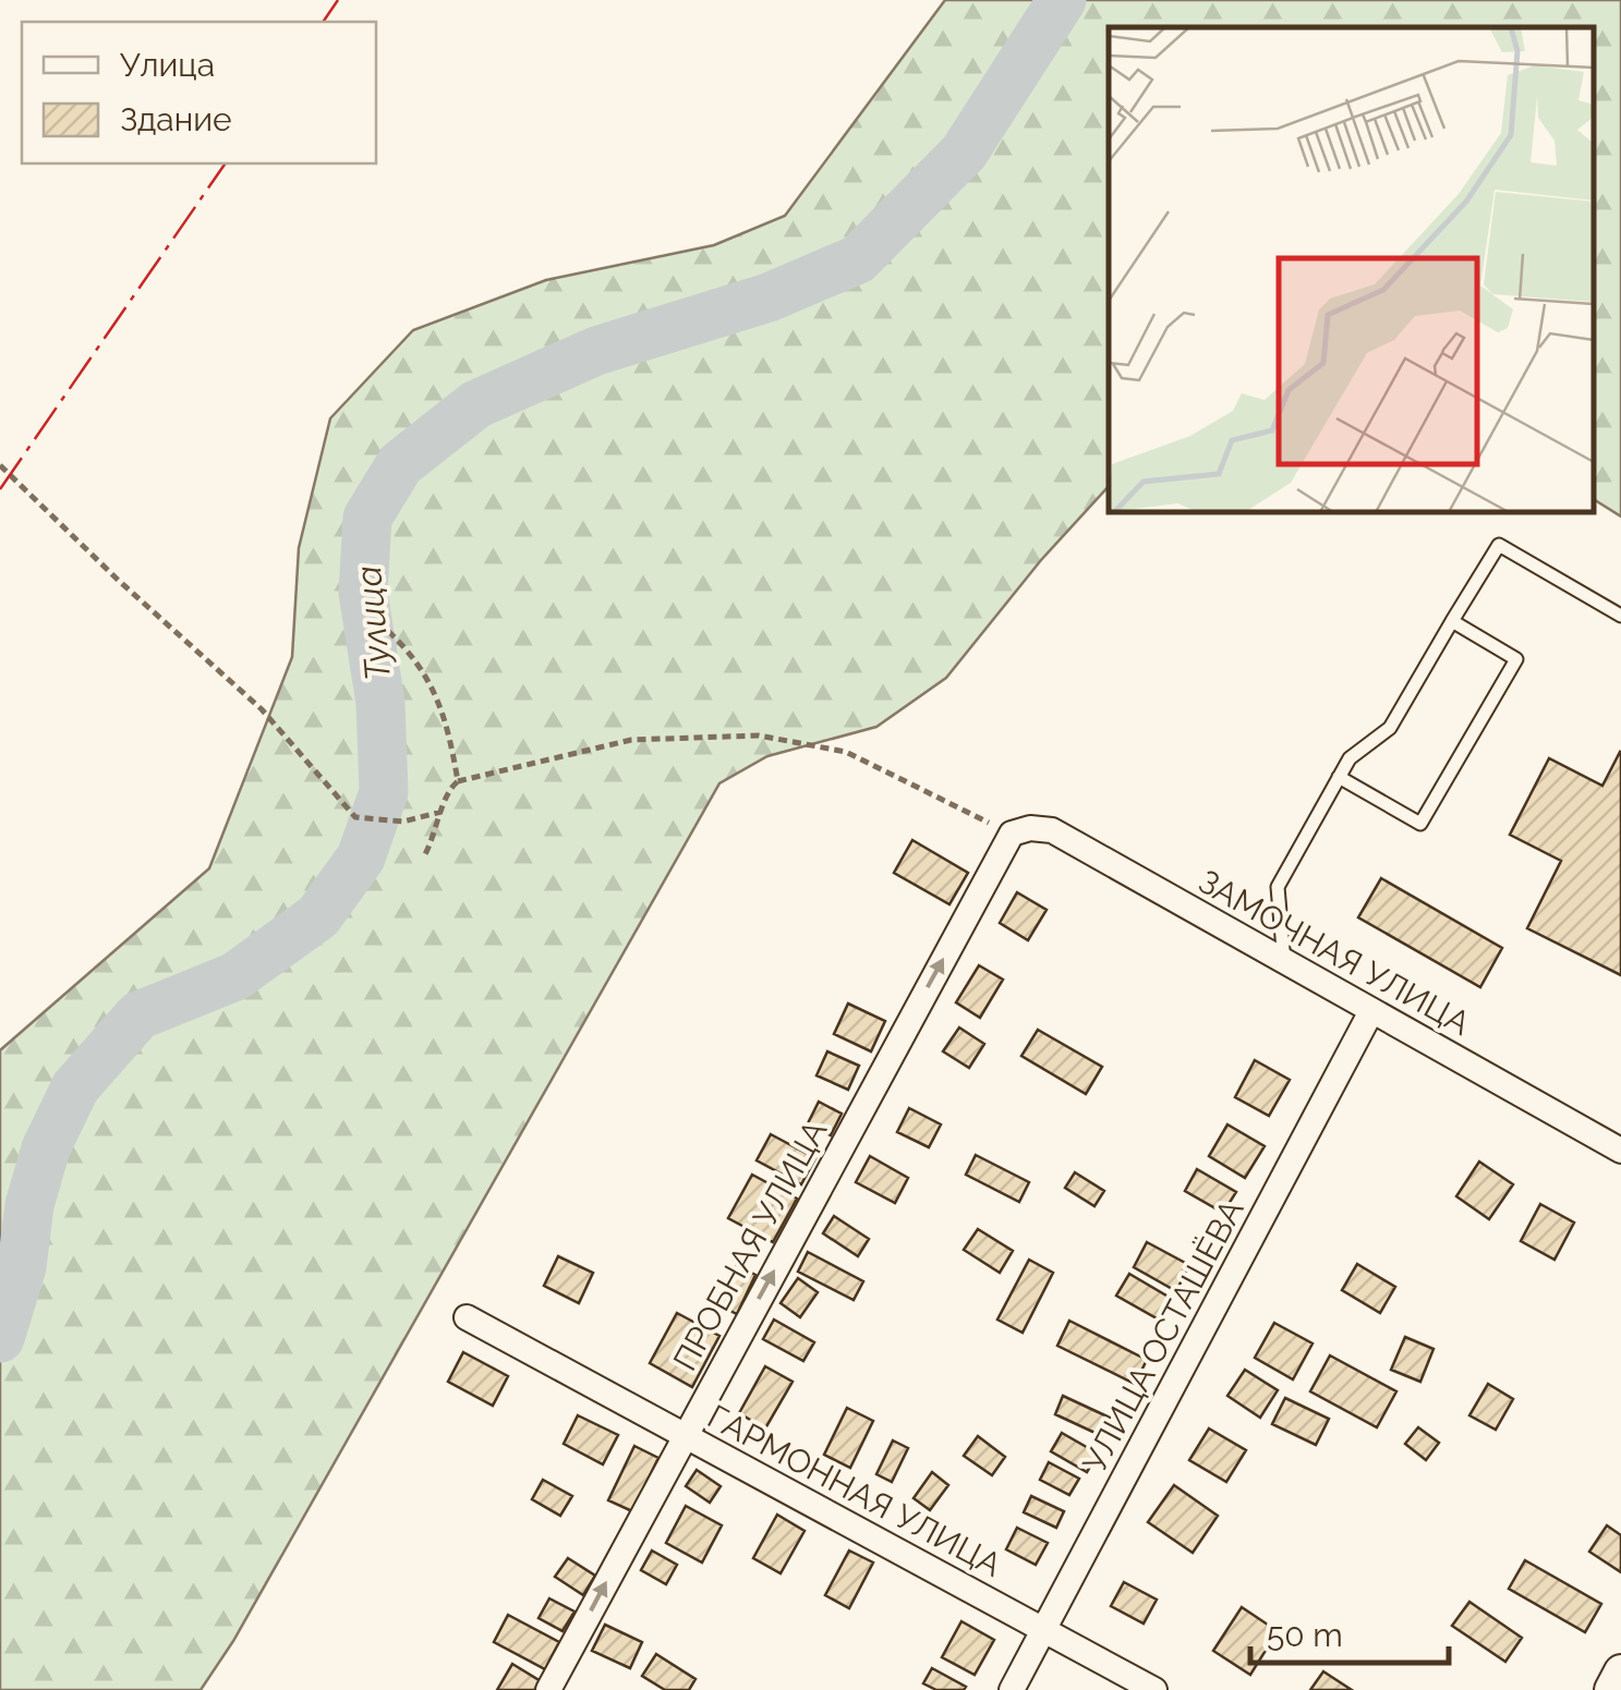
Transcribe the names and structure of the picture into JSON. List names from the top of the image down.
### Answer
{
  "streets": {
    "street": [
      "ЗАМОЧНАЯ УЛИЦА",
      "ПРОБНАЯ УЛИЦА",
      "УЛИЦА ОСТАШЁВА",
      "ГАРМОННАЯ УЛИЦА"
    ]
  },
  "crossings": [
    ["ЗАМОЧНАЯ УЛИЦА", "ПРОБНАЯ УЛИЦА"],
    ["ЗАМОЧНАЯ УЛИЦА", "УЛИЦА ОСТАШЁВА"],
    ["ПРОБНАЯ УЛИЦА", "ГАРМОННАЯ УЛИЦА"],
    ["УЛИЦА ОСТАШЁВА", "ГАРМОННАЯ УЛИЦА"]
  ],
  "one_way": ["ПРОБНАЯ УЛИЦА"],
  "water": ["Тулица"],
  "legend": ["Улица", "Здание"],
  "scale_bar": "50 m"
}
